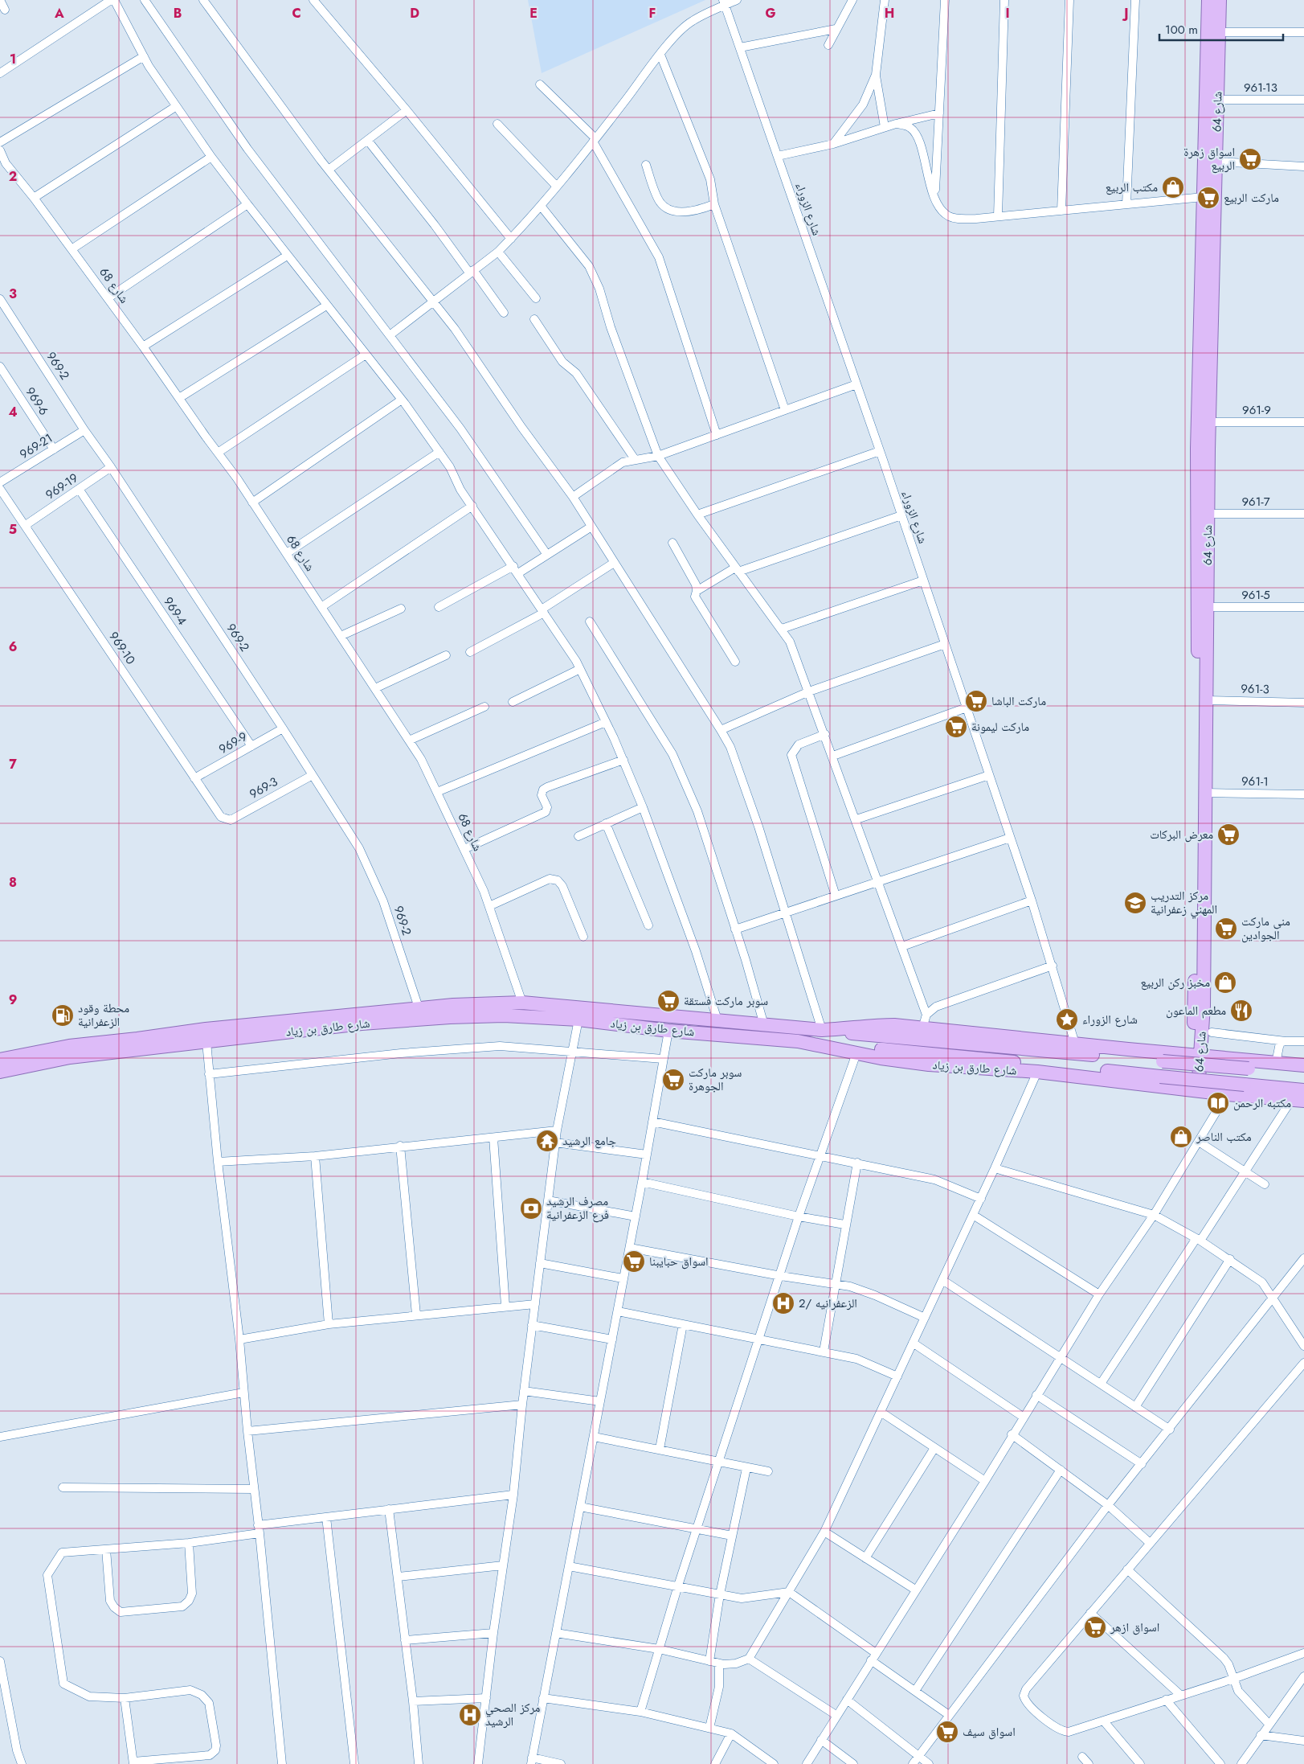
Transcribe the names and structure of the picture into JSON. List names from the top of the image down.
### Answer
{
  "streets": {
    "main road": ["شارع 64", "شارع طارق بن زياد"],
    "street": [
      "961-13",
      "شارع الزوراء",
      "شارع 68",
      "969-2",
      "969-6",
      "961-9",
      "969-21",
      "969-19",
      "961-7",
      "961-5",
      "969-4",
      "969-10",
      "961-3",
      "969-9",
      "961-1",
      "969-3"
    ]
  },
  "crossings": [
    ["961-13", "شارع 64"],
    ["شارع 64", "961-9"],
    ["شارع 64", "961-7"],
    ["شارع 64", "961-5"],
    ["شارع 64", "961-3"],
    ["شارع 64", "961-1"],
    ["شارع 64", "شارع طارق بن زياد"],
    ["شارع الزوراء", "شارع طارق بن زياد"],
    ["شارع 68", "شارع طارق بن زياد"],
    ["969-2", "969-21"],
    ["969-2", "969-19"],
    ["969-2", "969-9"],
    ["969-2", "969-3"],
    ["969-2", "شارع طارق بن زياد"],
    ["969-6", "969-21"],
    ["969-19", "969-4"],
    ["969-19", "969-10"],
    ["969-4", "969-9"],
    ["969-10", "969-9"],
    ["969-10", "969-3"]
  ],
  "places": {
    "supermarket": [
      "اسواق زهرة الربيع",
      "ماركت الربيع",
      "ماركت الباشا",
      "ماركت ليمونة",
      "معرض البركات",
      "مني ماركت الجوادين",
      "سوبر ماركت فستقة",
      "سوبر ماركت الجوهرة",
      "اسواق حبايبنا",
      "اسواق ازهر",
      "اسواق سيف"
    ],
    "shop": ["مكتب الربيع", "مخبز ركن الربيع", "مكتب الناصر"],
    "school or university": ["مركز التدريب المهني زعفرانية"],
    "restaurant": ["مطعم الماعون"],
    "fuel station": ["محطة وقود الزعفرانية"],
    "place": ["شارع الزوراء"],
    "library": ["مكتبه الرحمن"],
    "temple": ["جامع الرشيد"],
    "bank": ["مصرف الرشيد فرع الزعفرانية"],
    "hospital": ["الزعفرانيه /2", "مركز الصحي الرشيد"]
  },
  "scale_bar": "100 m",
  "grid": {
    "columns": [
      "A",
      "B",
      "C",
      "D",
      "E",
      "F",
      "G",
      "H",
      "I",
      "J"
    ],
    "rows": [
      "1",
      "2",
      "3",
      "4",
      "5",
      "6",
      "7",
      "8",
      "9"
    ]
  }
}
